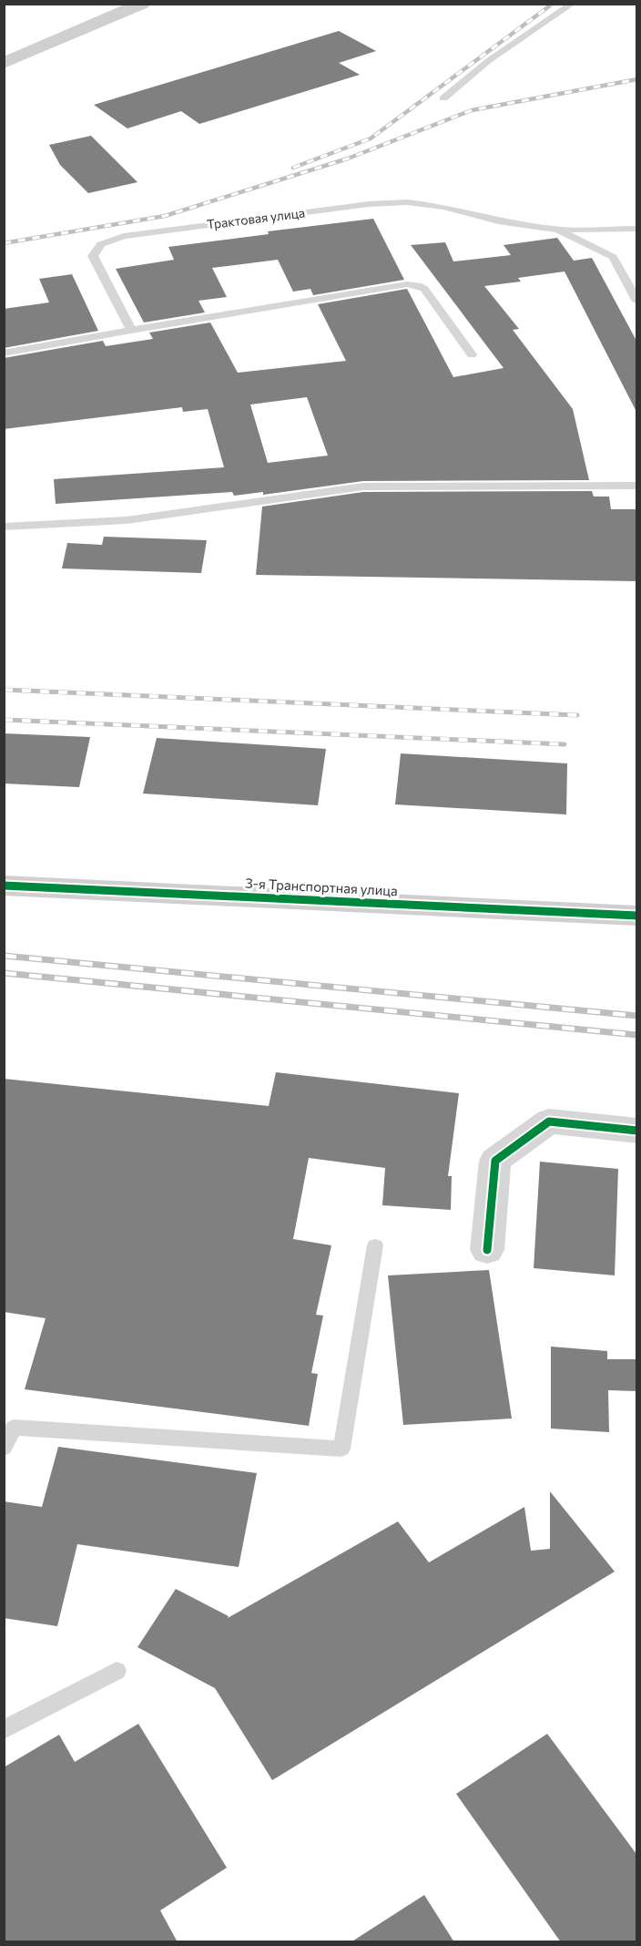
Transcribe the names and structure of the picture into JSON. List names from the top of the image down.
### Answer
{
  "streets": {
    "street": ["3-я Транспортная улица"],
    "lane": ["Трактовая улица"]
  }
}
